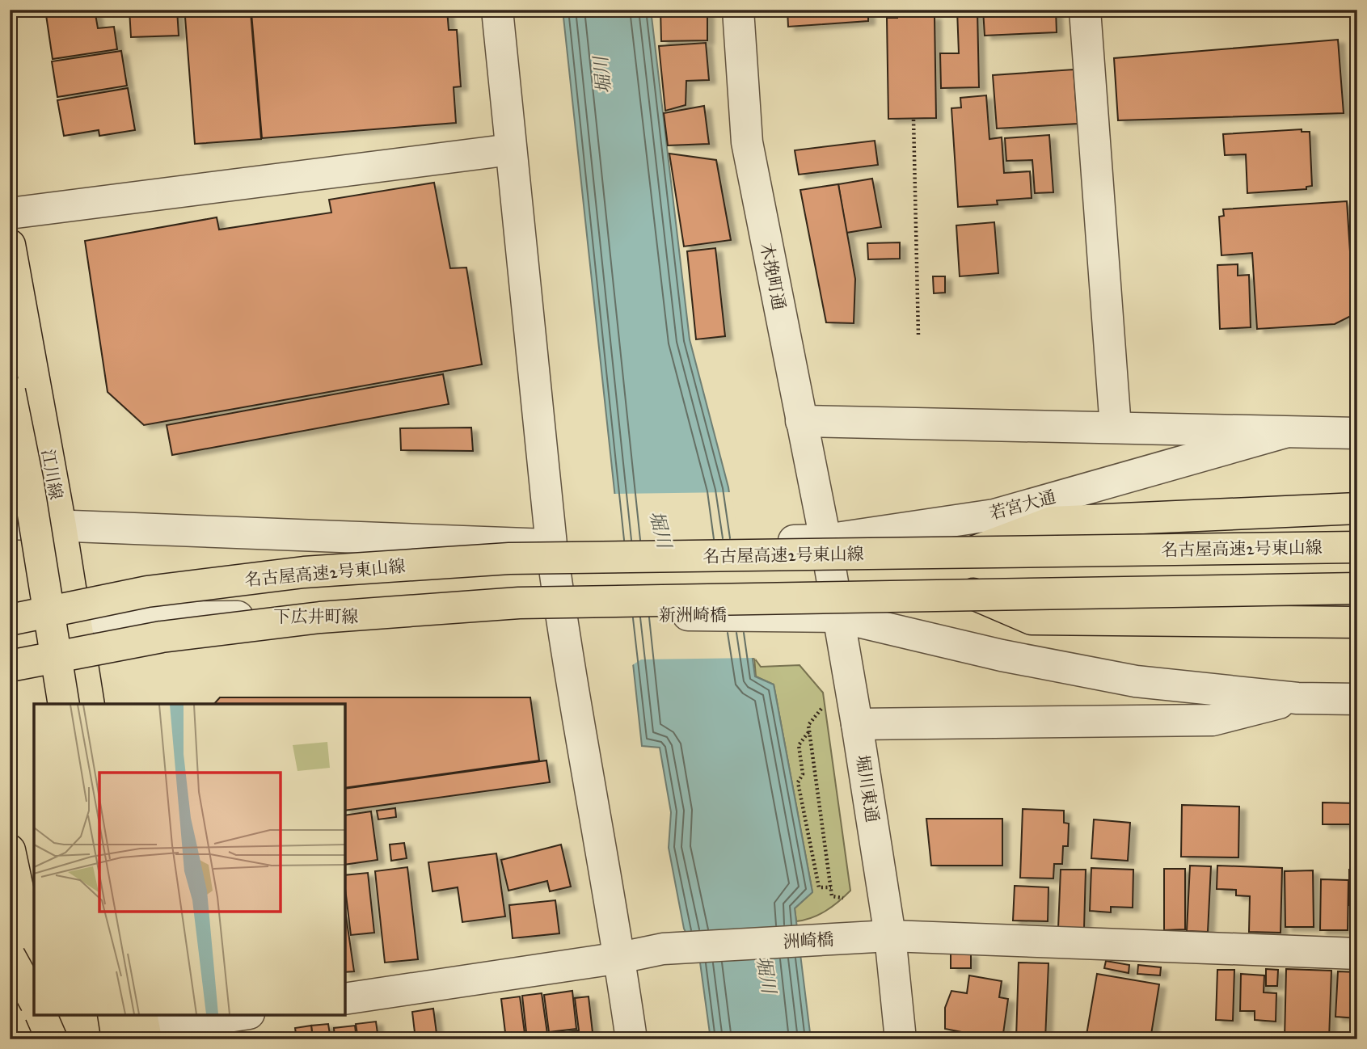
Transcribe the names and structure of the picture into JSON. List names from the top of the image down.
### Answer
{
  "streets": {
    "main road": ["江川線", "名古屋高速2号東山線"],
    "street": [
      "木挽町通",
      "若宮大通",
      "新洲崎橋",
      "下広井町線",
      "堀川東通",
      "洲崎橋"
    ]
  },
  "crossings": [
    ["木挽町通", "若宮大通"],
    ["木挽町通", "堀川東通"],
    ["江川線", "下広井町線"],
    ["若宮大通", "堀川東通"],
    ["名古屋高速2号東山線", "下広井町線"],
    ["新洲崎橋", "下広井町線"],
    ["新洲崎橋", "堀川東通"],
    ["堀川東通", "洲崎橋"]
  ],
  "water": ["堀川"]
}
